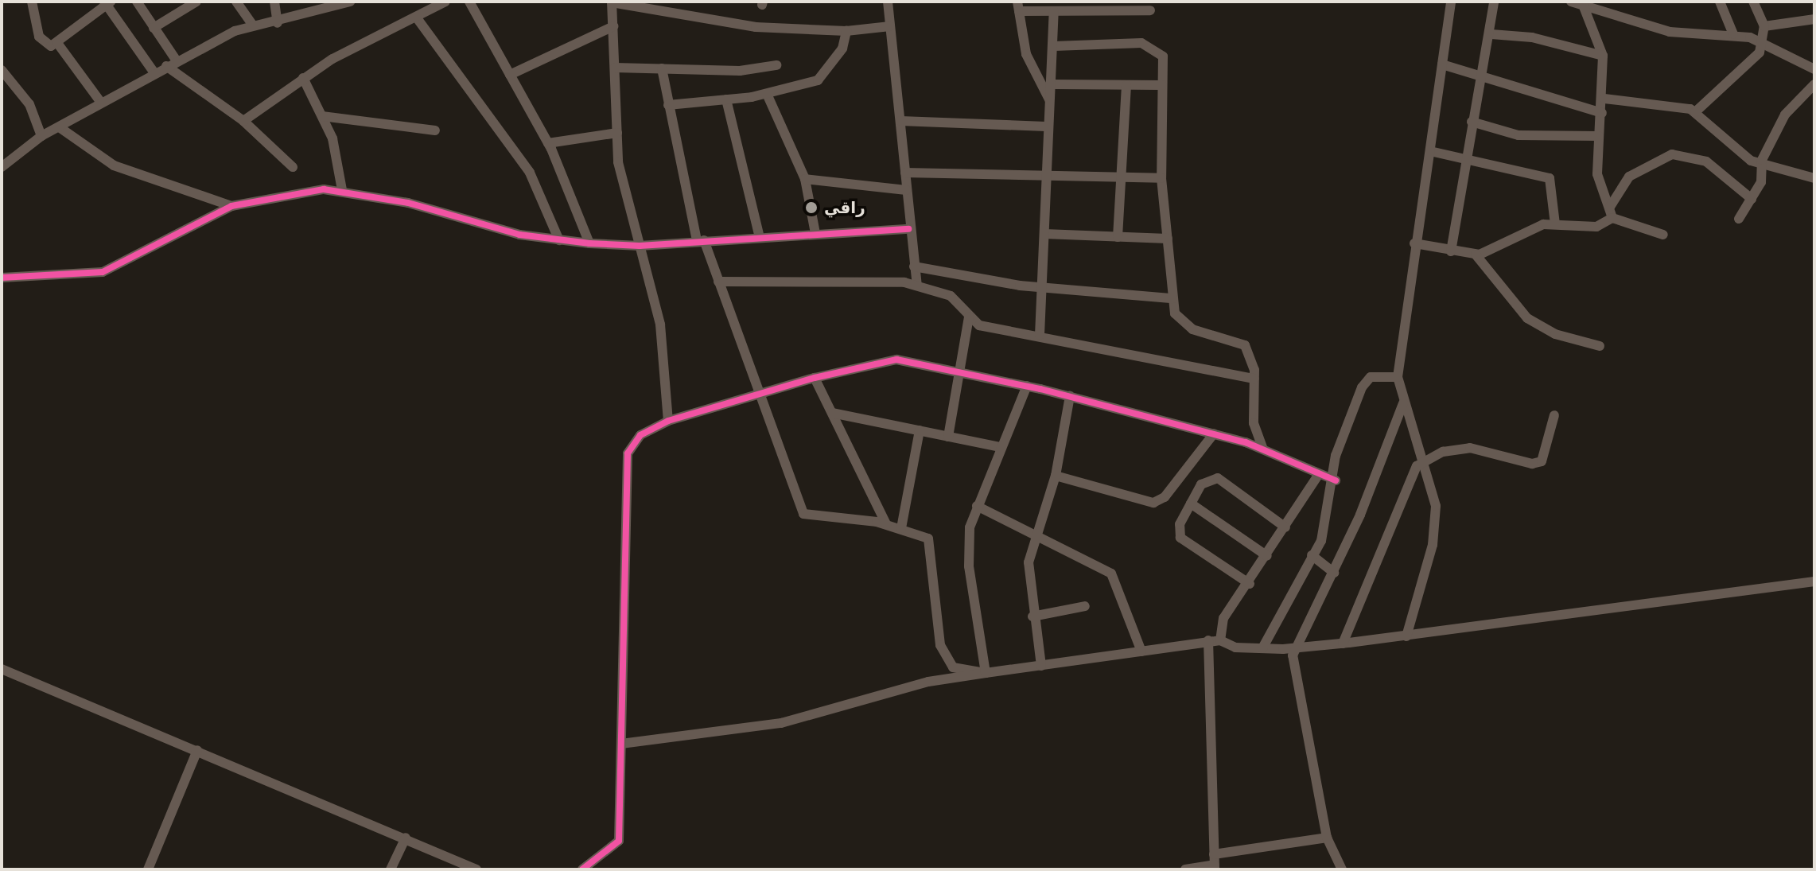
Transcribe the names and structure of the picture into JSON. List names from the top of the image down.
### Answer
{
  "places": ["راقي"]
}
